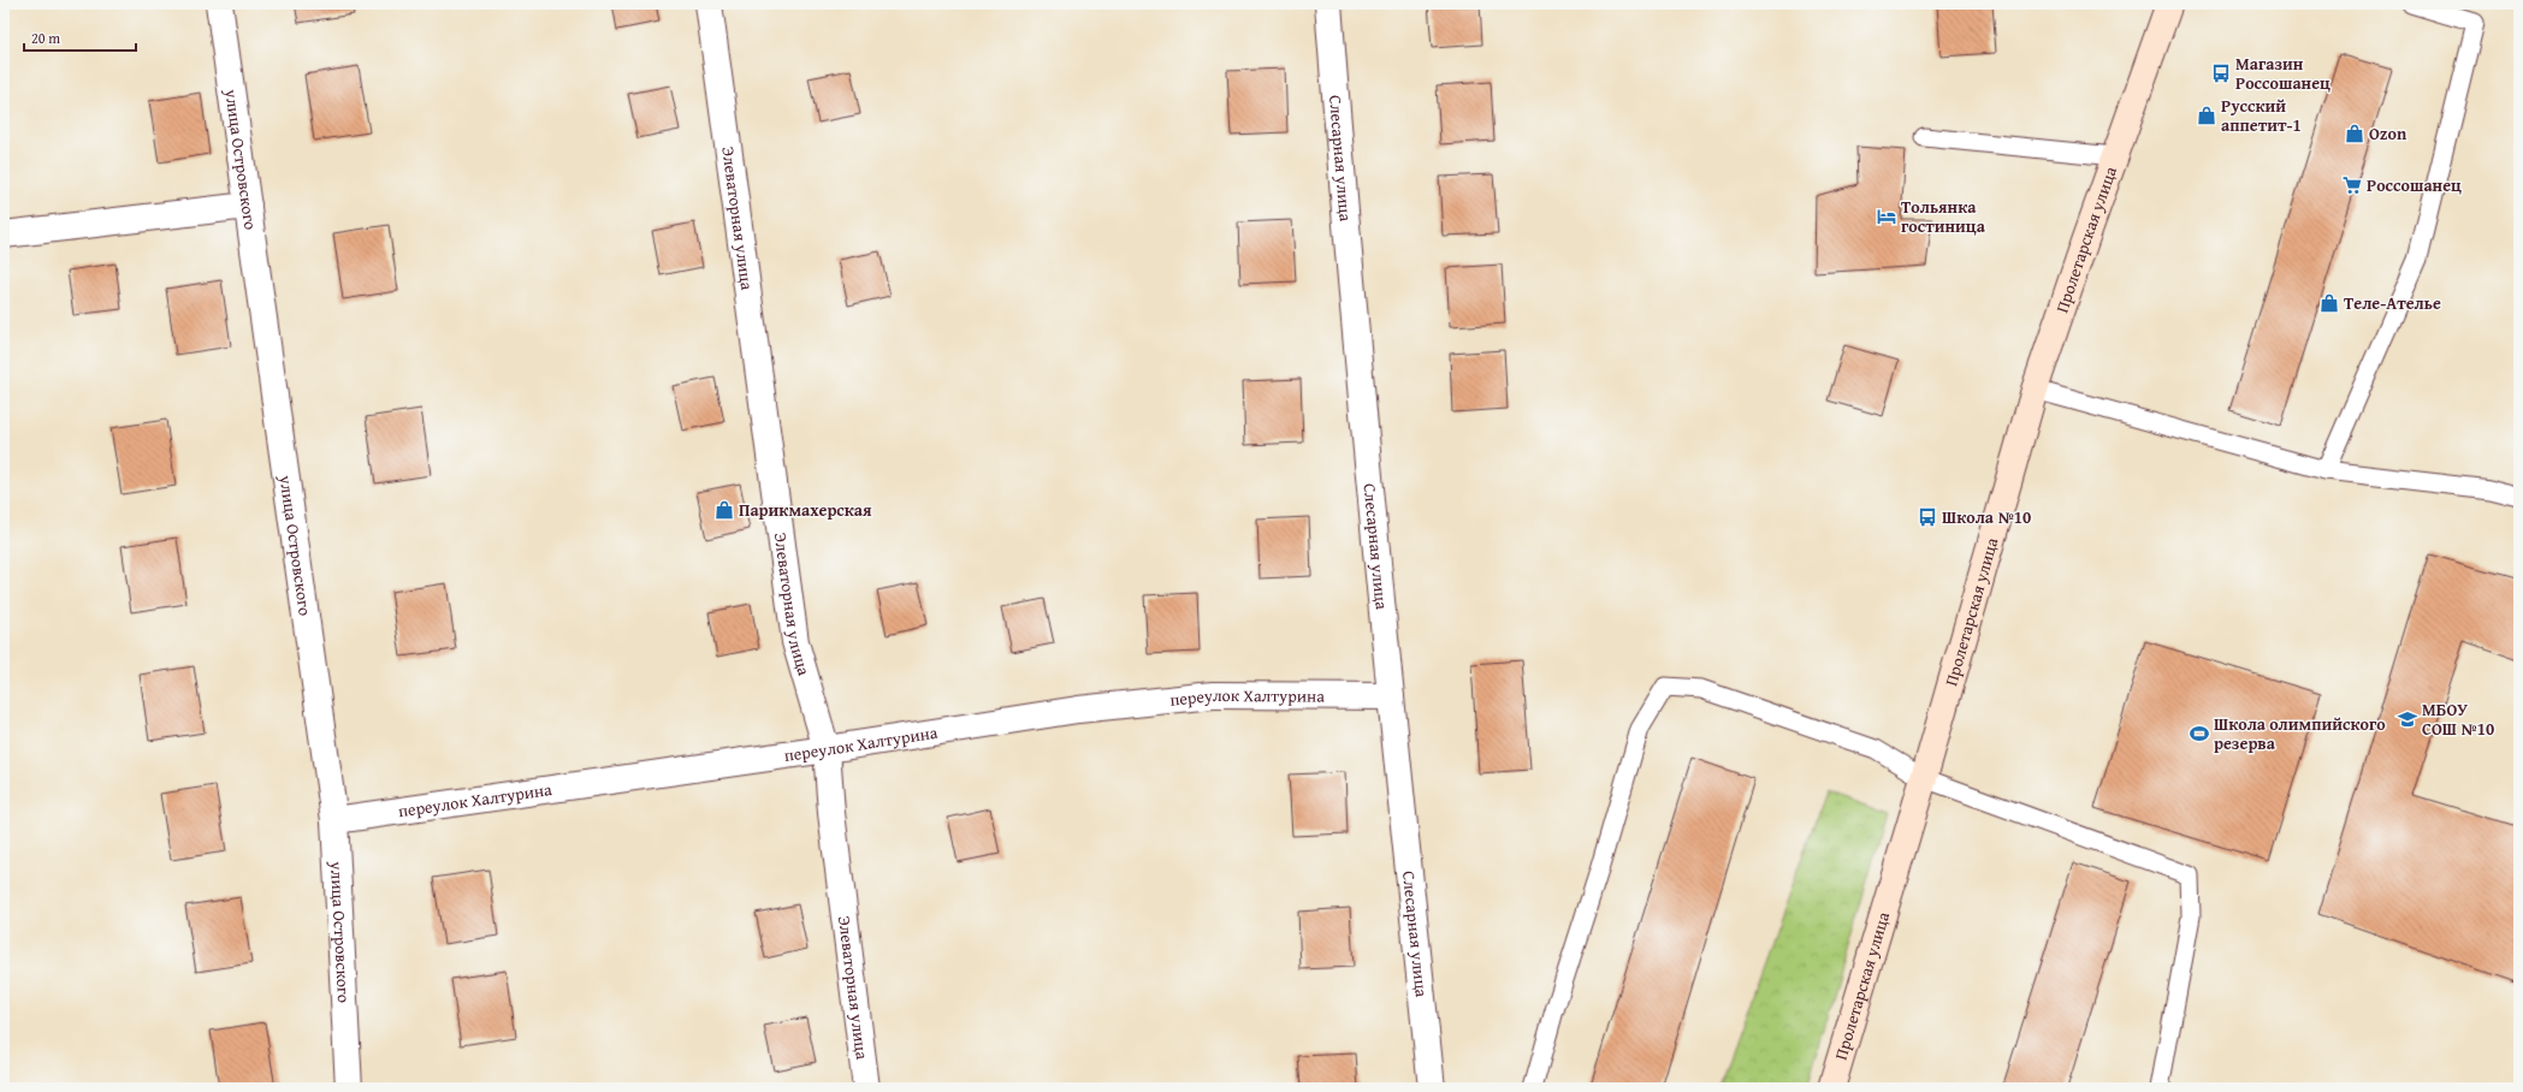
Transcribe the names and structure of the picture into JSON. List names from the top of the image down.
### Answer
{
  "streets": {
    "main road": ["Пролетарская улица"],
    "street": [
      "улица Островского",
      "Слесарная улица",
      "Элеваторная улица",
      "переулок Халтурина"
    ]
  },
  "crossings": [
    ["улица Островского", "переулок Халтурина"],
    ["Слесарная улица", "переулок Халтурина"],
    ["Элеваторная улица", "переулок Халтурина"]
  ],
  "places": {
    "bus stop": ["Магазин Россошанец", "Школа №10"],
    "shop": [
      "Русский аппетит-1",
      "Ozon",
      "Теле-Ателье",
      "Парикмахерская"
    ],
    "supermarket": ["Россошанец"],
    "hotel": ["Тольянка гостиница"],
    "school or university": ["МБОУ СОШ №10"],
    "sports": ["Школа олимпийского резерва"]
  },
  "scale_bar": "20 m"
}
